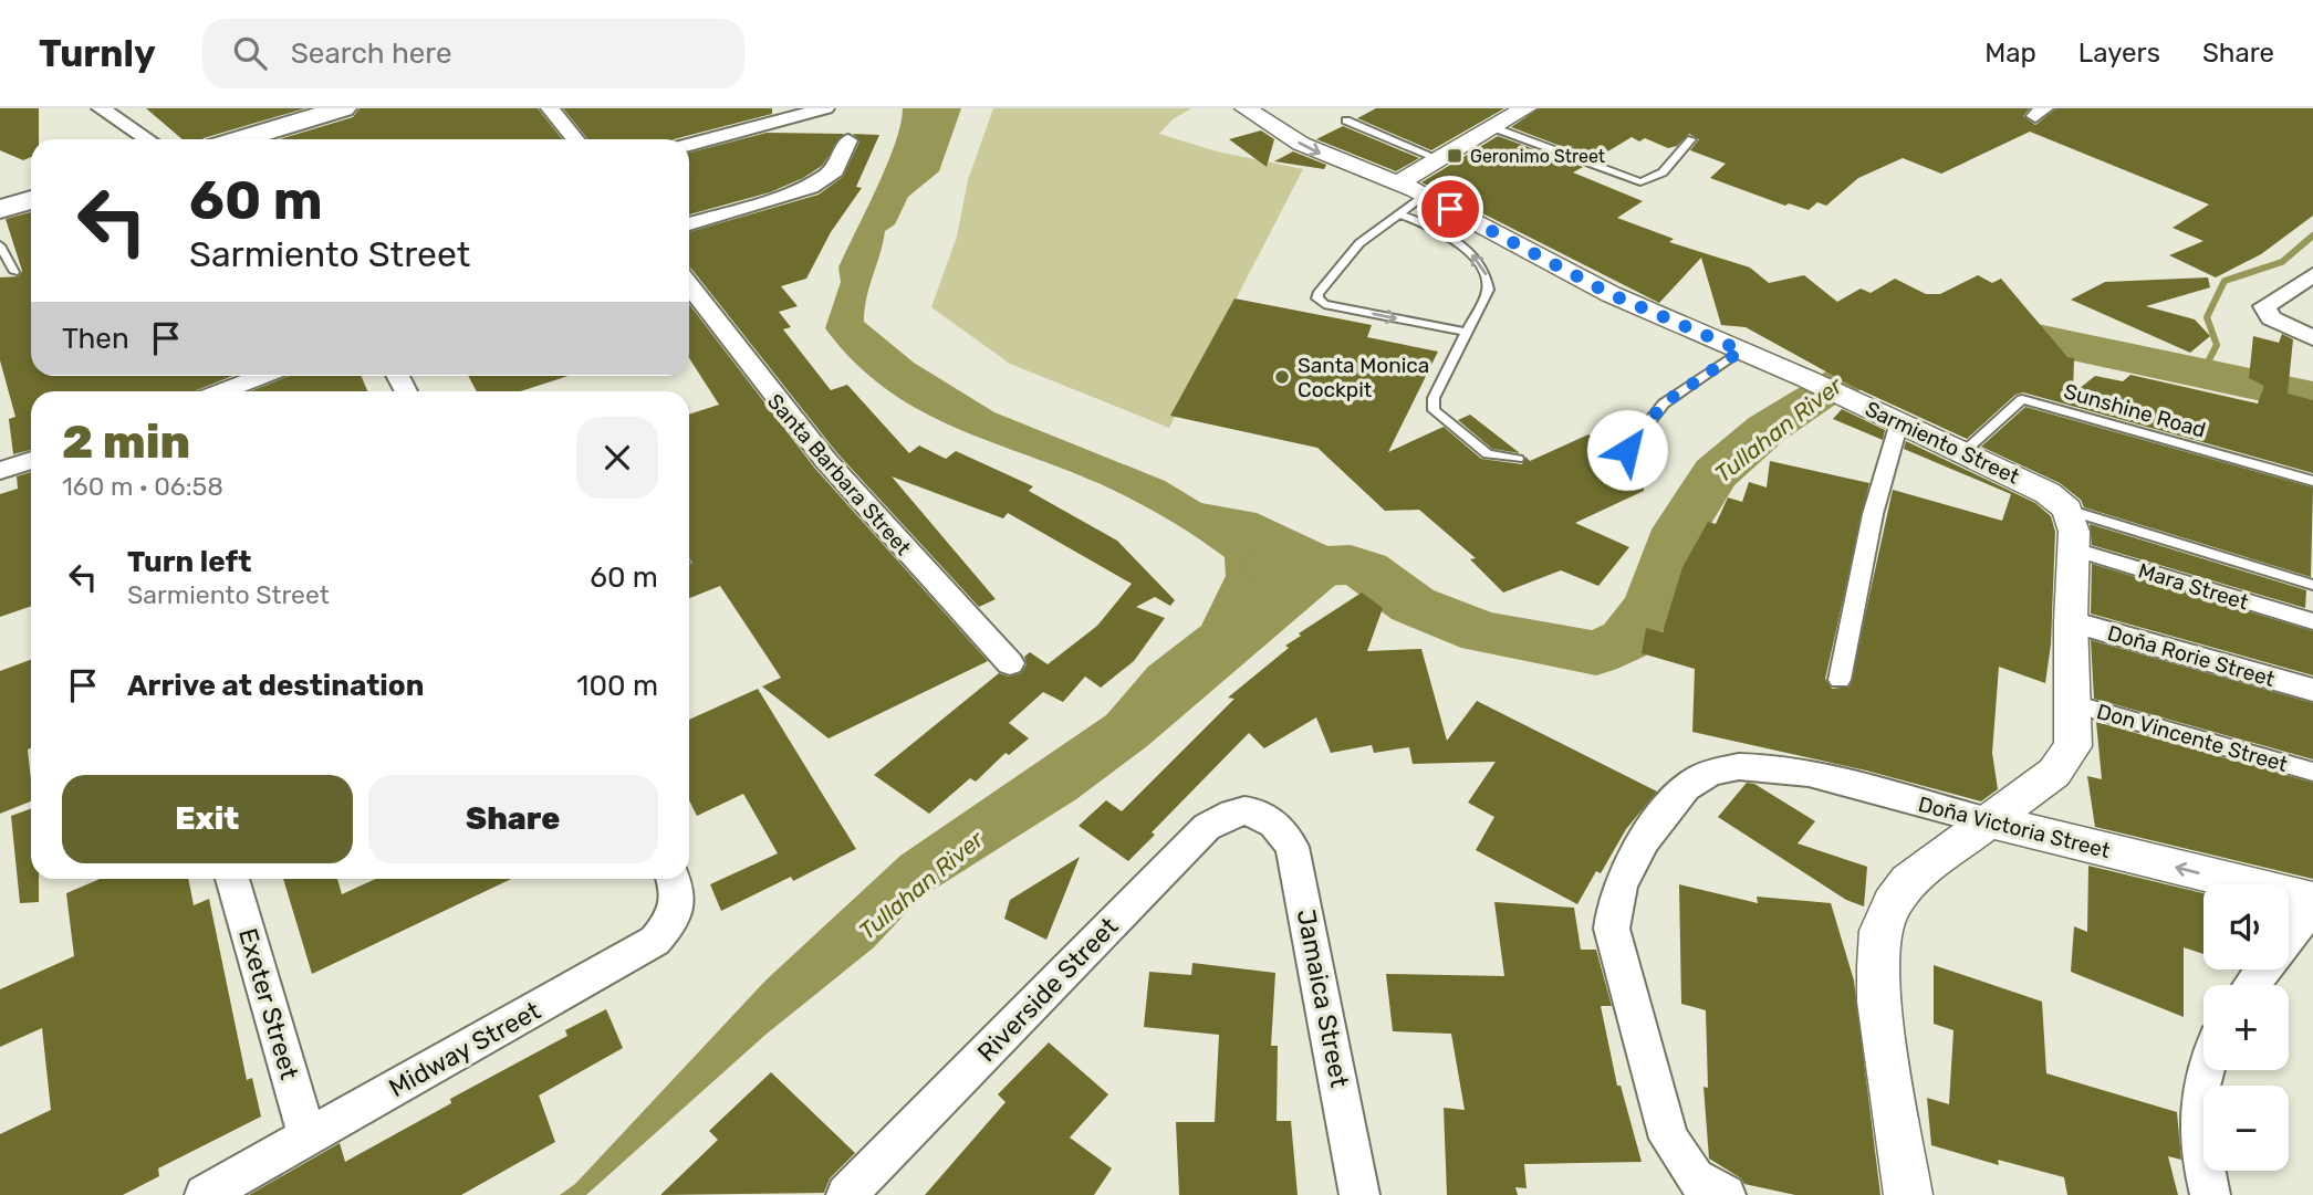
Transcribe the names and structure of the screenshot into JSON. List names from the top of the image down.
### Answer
{
  "streets": {
    "street": [
      "Sarmiento Street",
      "Santa Barbara Street",
      "Mara Street",
      "Doña Rorie Street",
      "Don Vincente Street",
      "Doña Victoria Street",
      "Riverside Street",
      "Jamaica Street",
      "Exeter Street",
      "Midway Street"
    ],
    "lane": ["Sunshine Road"]
  },
  "crossings": [
    ["Sunshine Road", "Sarmiento Street"],
    ["Riverside Street", "Jamaica Street"],
    ["Exeter Street", "Midway Street"]
  ],
  "water": ["Tullahan River"],
  "places": {
    "transit": ["Geronimo Street"],
    "other": ["Santa Monica Cockpit"]
  },
  "page": {
    "header": "Turnly",
    "search": "Search here",
    "nav": ["Map", "Layers", "Share"],
    "turn": ["60 m", "Sarmiento Street"],
    "then": "Then",
    "heading": ["2 min", "160 m · 06:58"],
    "list": [
      {
        "name": "Turn left",
        "note": "Sarmiento Street",
        "value": "60 m"
      },
      {
        "name": "Arrive at destination",
        "value": "100 m"
      }
    ],
    "buttons": ["Exit", "Share"],
    "map_buttons": ["+", "−"]
  }
}
